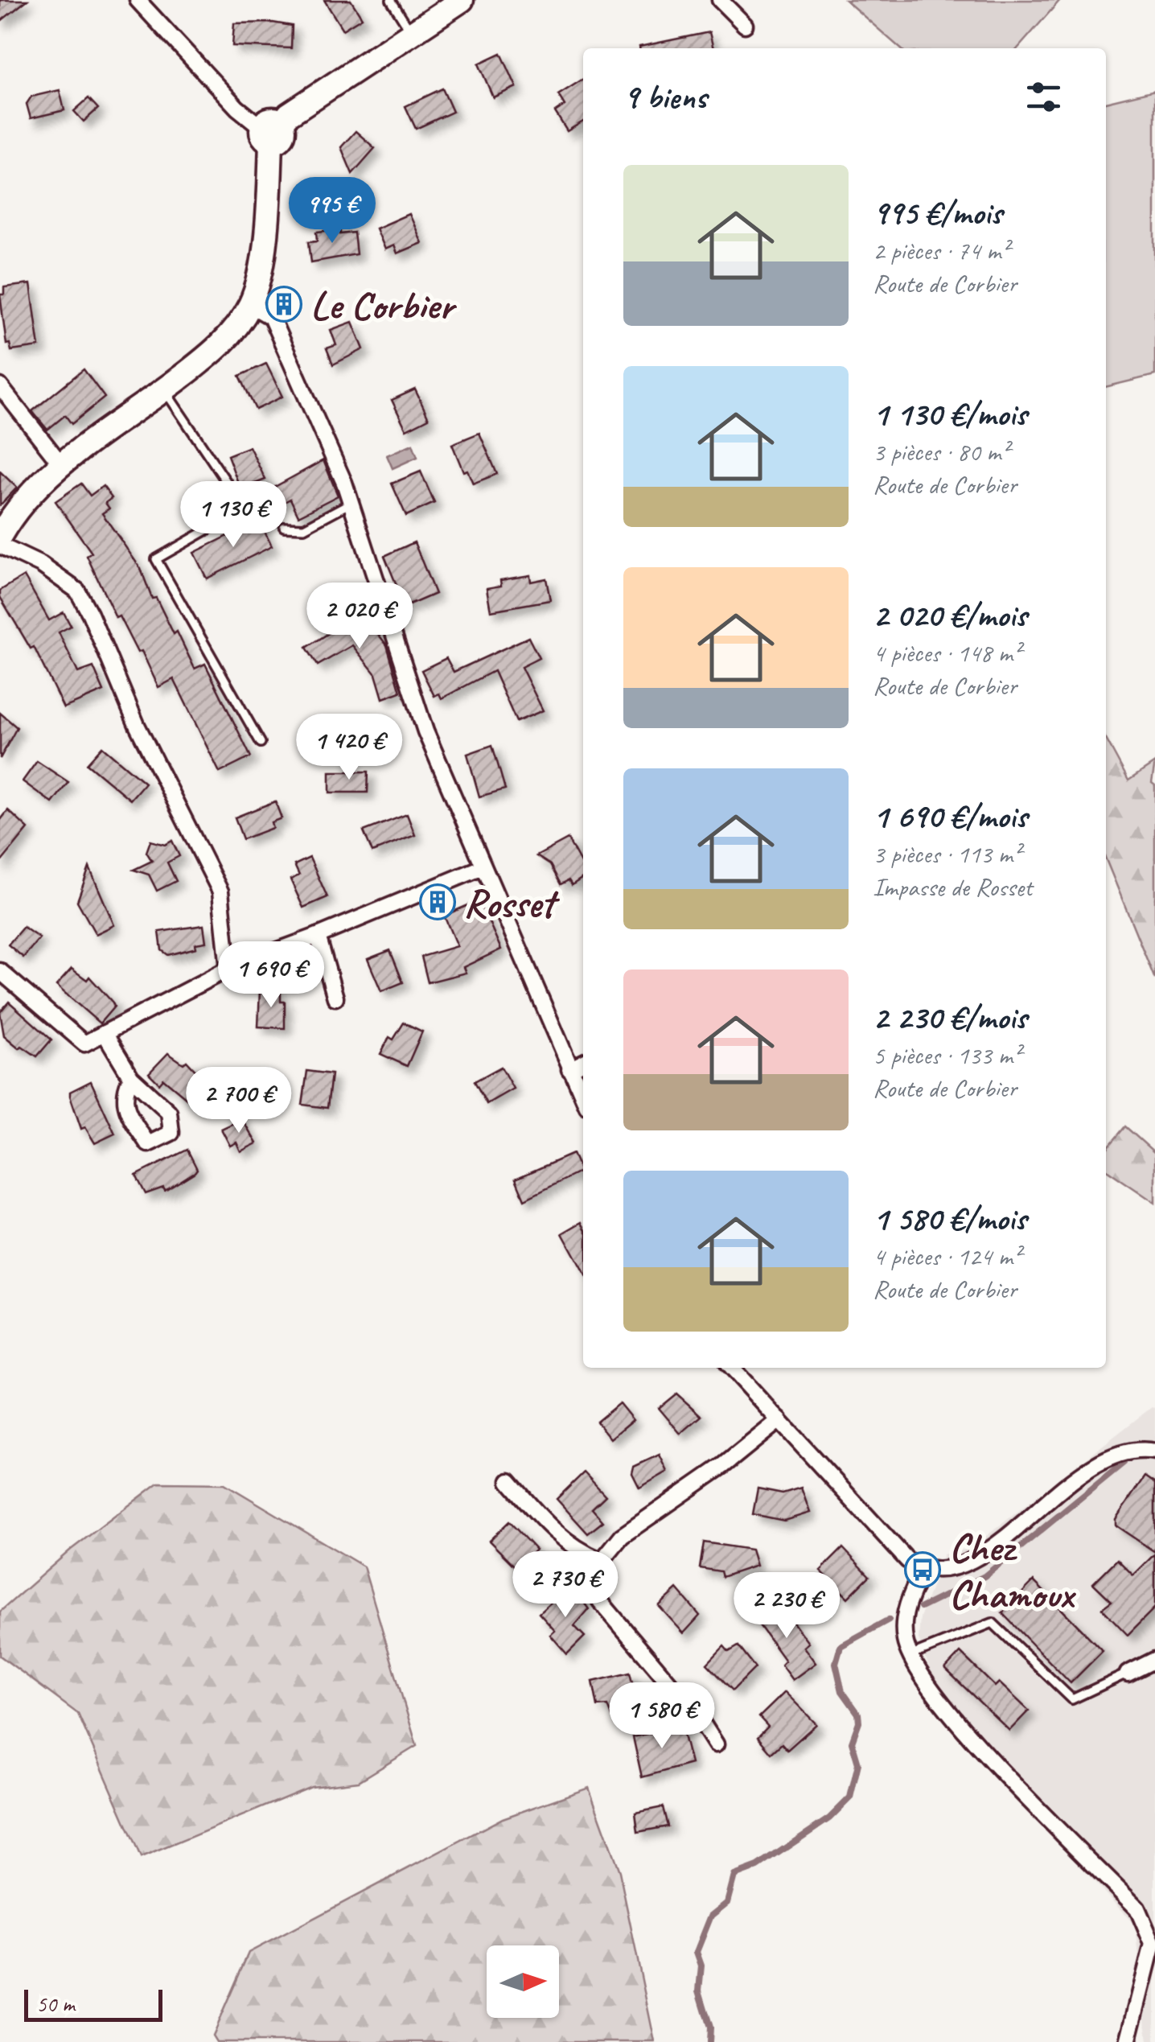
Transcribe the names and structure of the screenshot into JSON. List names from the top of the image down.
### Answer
{
  "places": {
    "building": ["Le Corbier", "Rosset"],
    "bus stop": ["Chez Chamoux"]
  },
  "scale_bar": "50 m",
  "north": "right",
  "page": {
    "heading": "9 biens",
    "list": [
      {
        "name": "995 €/mois",
        "note": "2 pièces · 74 m² · Route de Corbier"
      },
      {
        "name": "1 130 €/mois",
        "note": "3 pièces · 80 m² · Route de Corbier"
      },
      {
        "name": "2 020 €/mois",
        "note": "4 pièces · 148 m² · Route de Corbier"
      },
      {
        "name": "1 690 €/mois",
        "note": "3 pièces · 113 m² · Impasse de Rosset"
      },
      {
        "name": "2 230 €/mois",
        "note": "5 pièces · 133 m² · Route de Corbier"
      },
      {
        "name": "1 580 €/mois",
        "note": "4 pièces · 124 m² · Route de Corbier"
      }
    ],
    "price": [
      "995 €",
      "1 130 €",
      "2 020 €",
      "1 420 €",
      "1 690 €",
      "2 700 €",
      "2 730 €",
      "2 230 €",
      "1 580 €"
    ],
    "scale": "50 m"
  }
}
